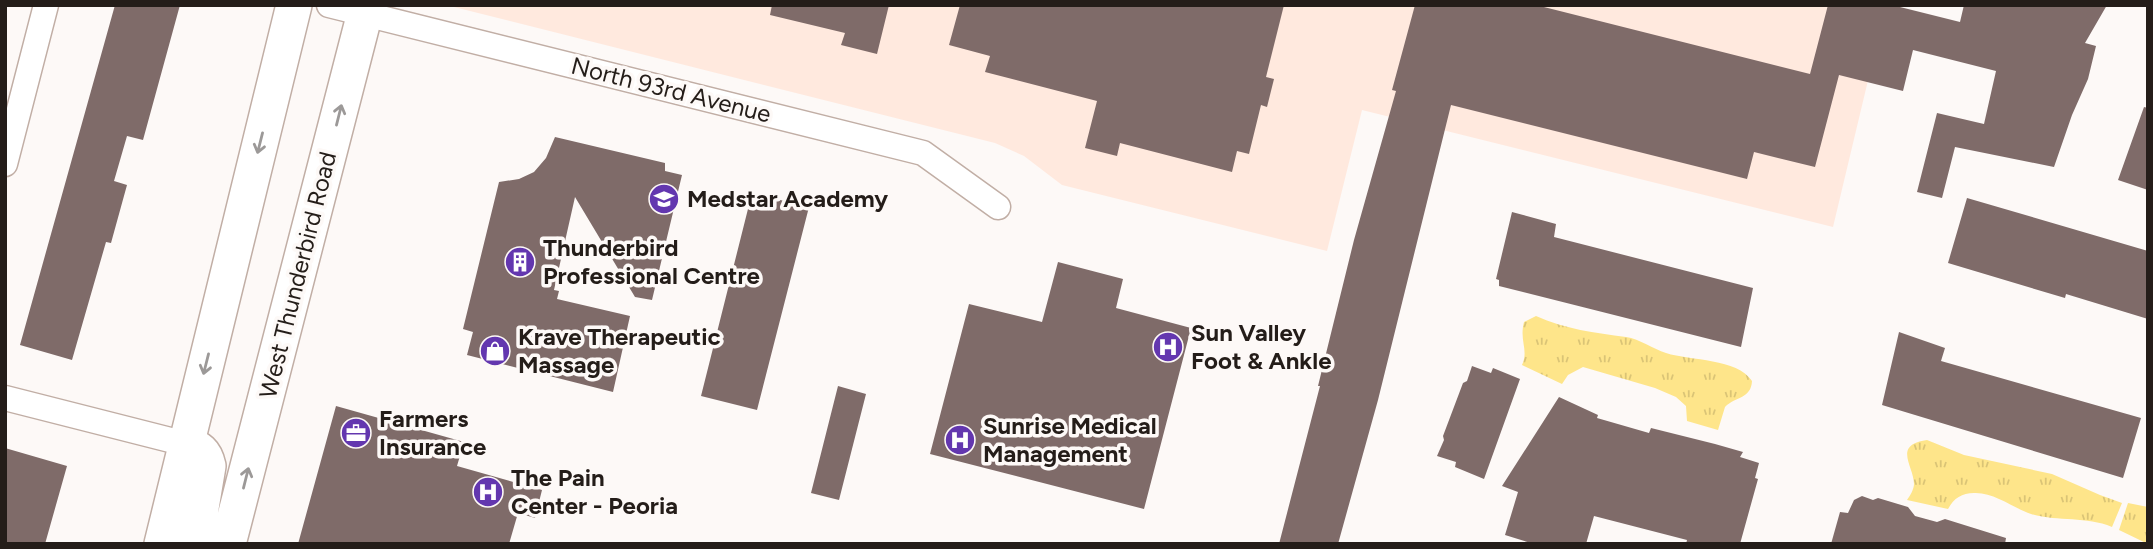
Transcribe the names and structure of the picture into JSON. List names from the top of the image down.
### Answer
{
  "streets": {
    "main road": ["West Thunderbird Road"],
    "street": ["North 93rd Avenue"]
  },
  "crossings": [
    ["North 93rd Avenue", "West Thunderbird Road"]
  ],
  "places": {
    "school or university": ["Medstar Academy"],
    "building": ["Thunderbird Professional Centre"],
    "hospital": ["Sun Valley Foot & Ankle", "Sunrise Medical Management", "The Pain Center - Peoria"],
    "shop": ["Krave Therapeutic Massage"],
    "office": ["Farmers Insurance"]
  }
}
